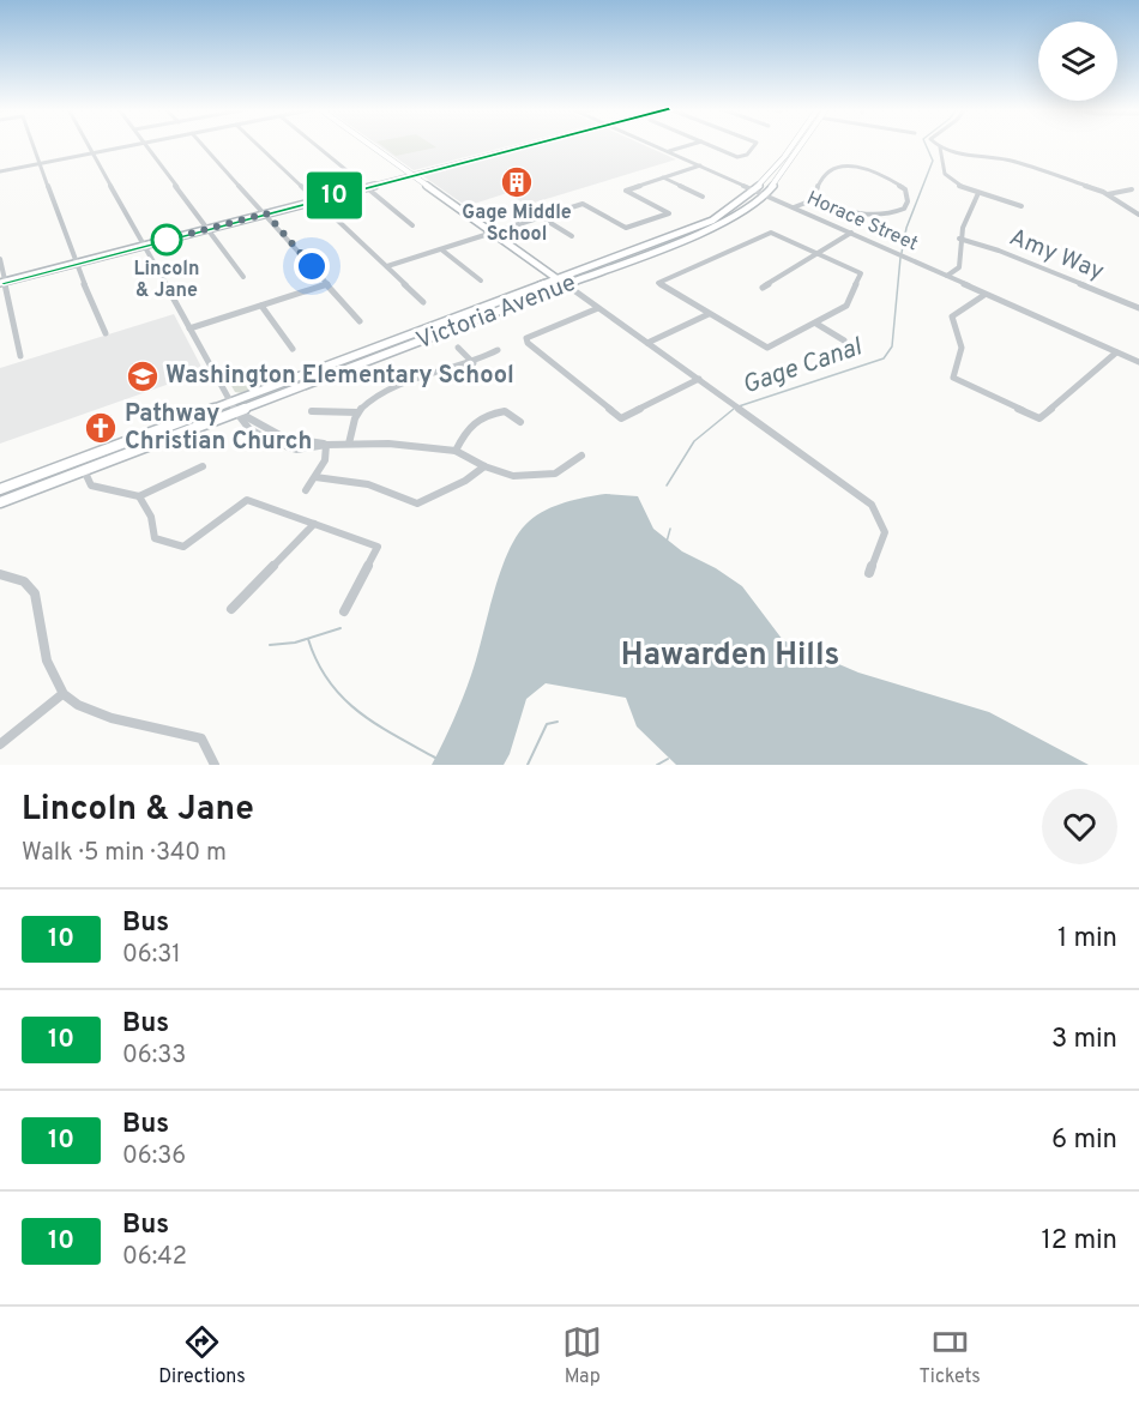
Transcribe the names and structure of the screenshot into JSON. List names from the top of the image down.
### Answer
{
  "streets": {
    "main road": ["Victoria Avenue"],
    "street": ["Horace Street", "Amy Way"]
  },
  "crossings": [
    ["Horace Street", "Victoria Avenue"]
  ],
  "districts": ["Hawarden Hills"],
  "water": ["Gage Canal"],
  "places": {
    "building": ["Gage Middle School"],
    "other": ["Lincoln & Jane"],
    "school or university": ["Washington Elementary School"],
    "church": ["Pathway Christian Church"]
  },
  "lines": ["bus line 10"],
  "page": {
    "on_map": "10",
    "heading": ["Lincoln & Jane", "Walk · 5 min · 340 m"],
    "list": [
      {
        "mark": "10",
        "name": "Bus",
        "note": "06:31",
        "value": "1 min"
      },
      {
        "mark": "10",
        "name": "Bus",
        "note": "06:33",
        "value": "3 min"
      },
      {
        "mark": "10",
        "name": "Bus",
        "note": "06:36",
        "value": "6 min"
      },
      {
        "mark": "10",
        "name": "Bus",
        "note": "06:42",
        "value": "12 min"
      }
    ],
    "tabs": ["Directions", "Map", "Tickets"]
  }
}
